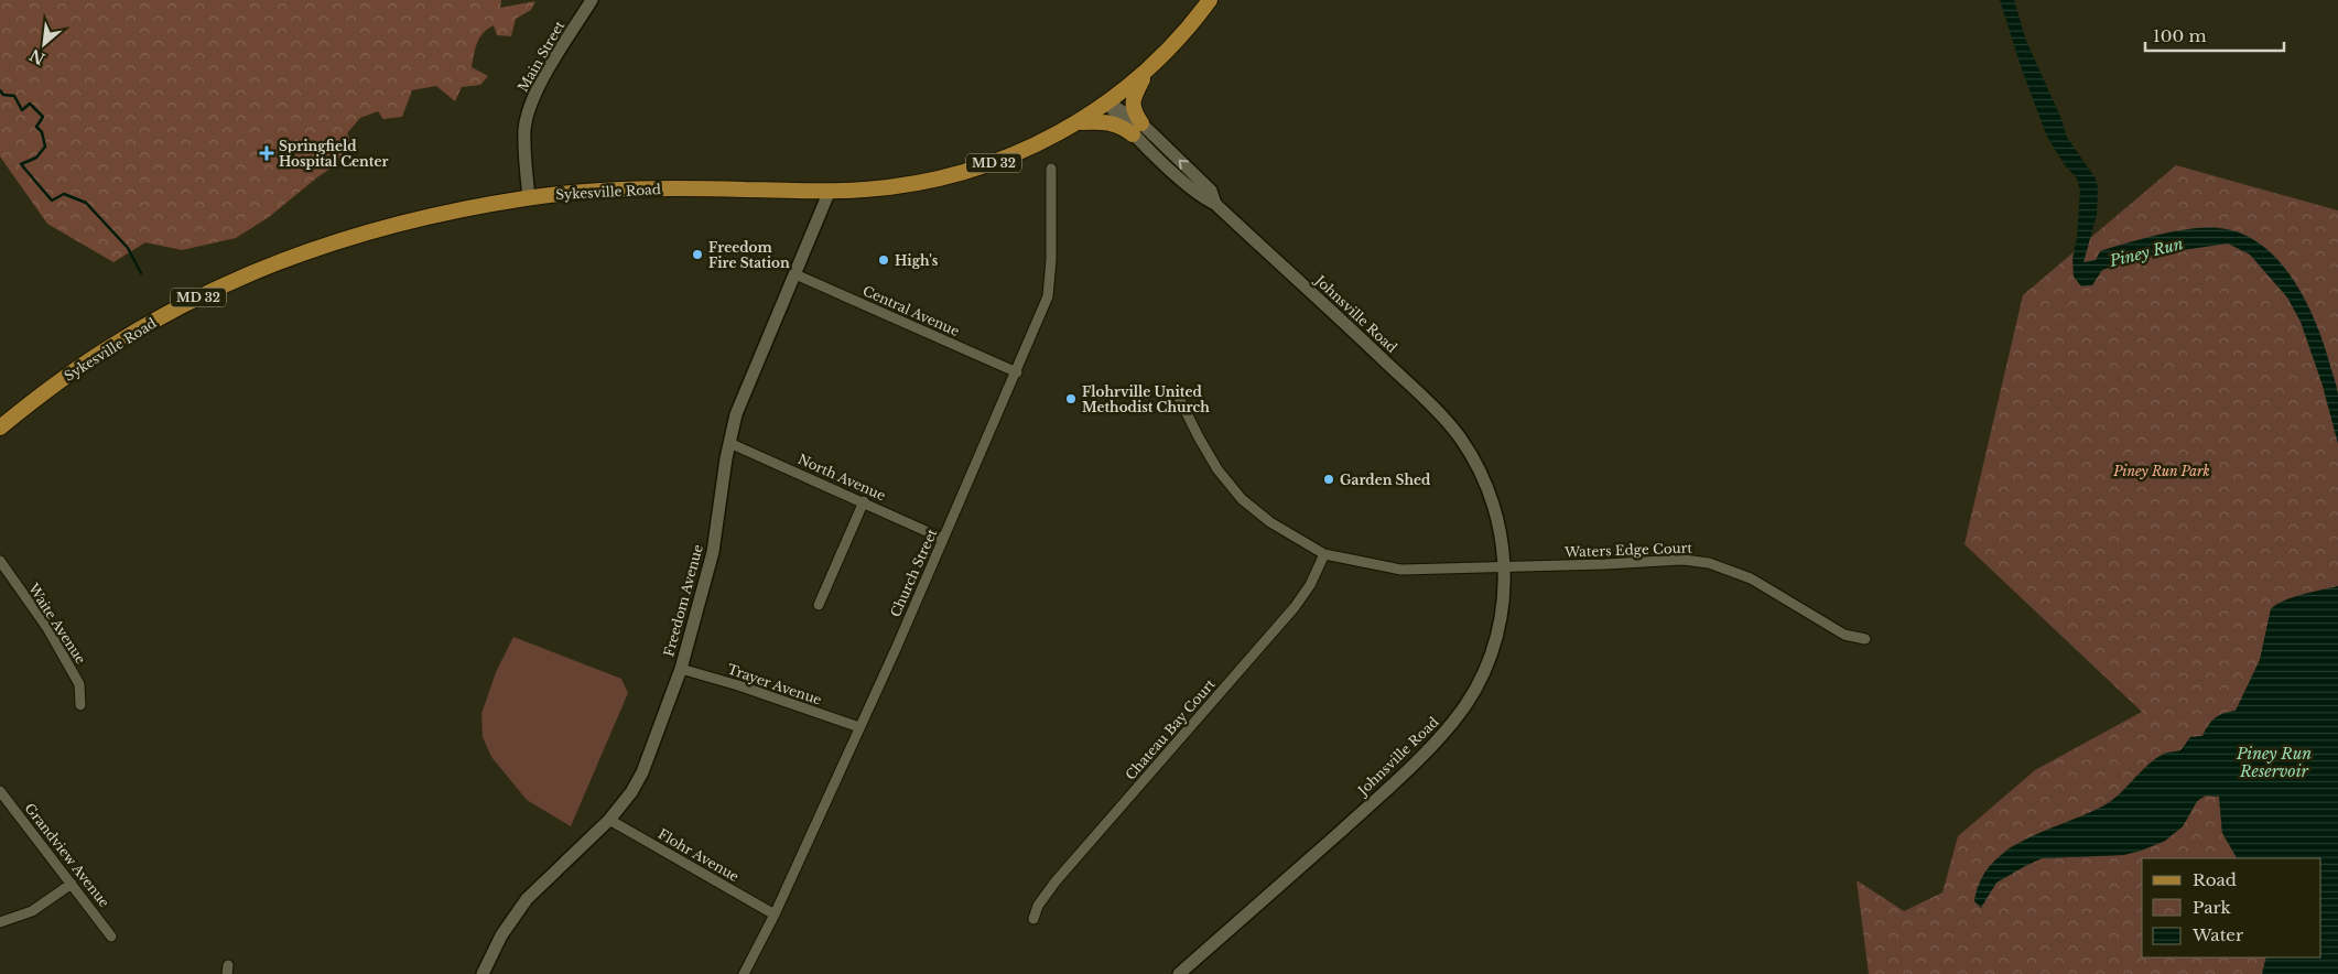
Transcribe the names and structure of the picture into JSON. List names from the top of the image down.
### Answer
{
  "streets": {
    "main road": ["MD 32", "Sykesville Road"],
    "street": [
      "Main Street",
      "Central Avenue",
      "Johnsville Road",
      "North Avenue",
      "Waters Edge Court",
      "Church Street",
      "Freedom Avenue",
      "Waite Avenue",
      "Trayer Avenue",
      "Chateau Bay Court",
      "Grandview Avenue",
      "Flohr Avenue"
    ]
  },
  "crossings": [
    ["Main Street", "Sykesville Road"],
    ["Sykesville Road", "Johnsville Road"],
    ["Sykesville Road", "Freedom Avenue"],
    ["Central Avenue", "Church Street"],
    ["Central Avenue", "Freedom Avenue"],
    ["Johnsville Road", "Waters Edge Court"],
    ["North Avenue", "Church Street"],
    ["North Avenue", "Freedom Avenue"],
    ["Waters Edge Court", "Chateau Bay Court"],
    ["Church Street", "Trayer Avenue"],
    ["Church Street", "Flohr Avenue"],
    ["Freedom Avenue", "Trayer Avenue"],
    ["Freedom Avenue", "Flohr Avenue"]
  ],
  "water": ["Piney Run", "Piney Run Reservoir"],
  "parks": ["Piney Run Park"],
  "places": {
    "health": ["Springfield Hospital Center"],
    "other": [
      "Freedom Fire Station",
      "High's",
      "Flohrville United Methodist Church",
      "Garden Shed"
    ]
  },
  "legend": ["Road", "Park", "Water"],
  "scale_bar": "100 m",
  "north": "bottom left"
}
